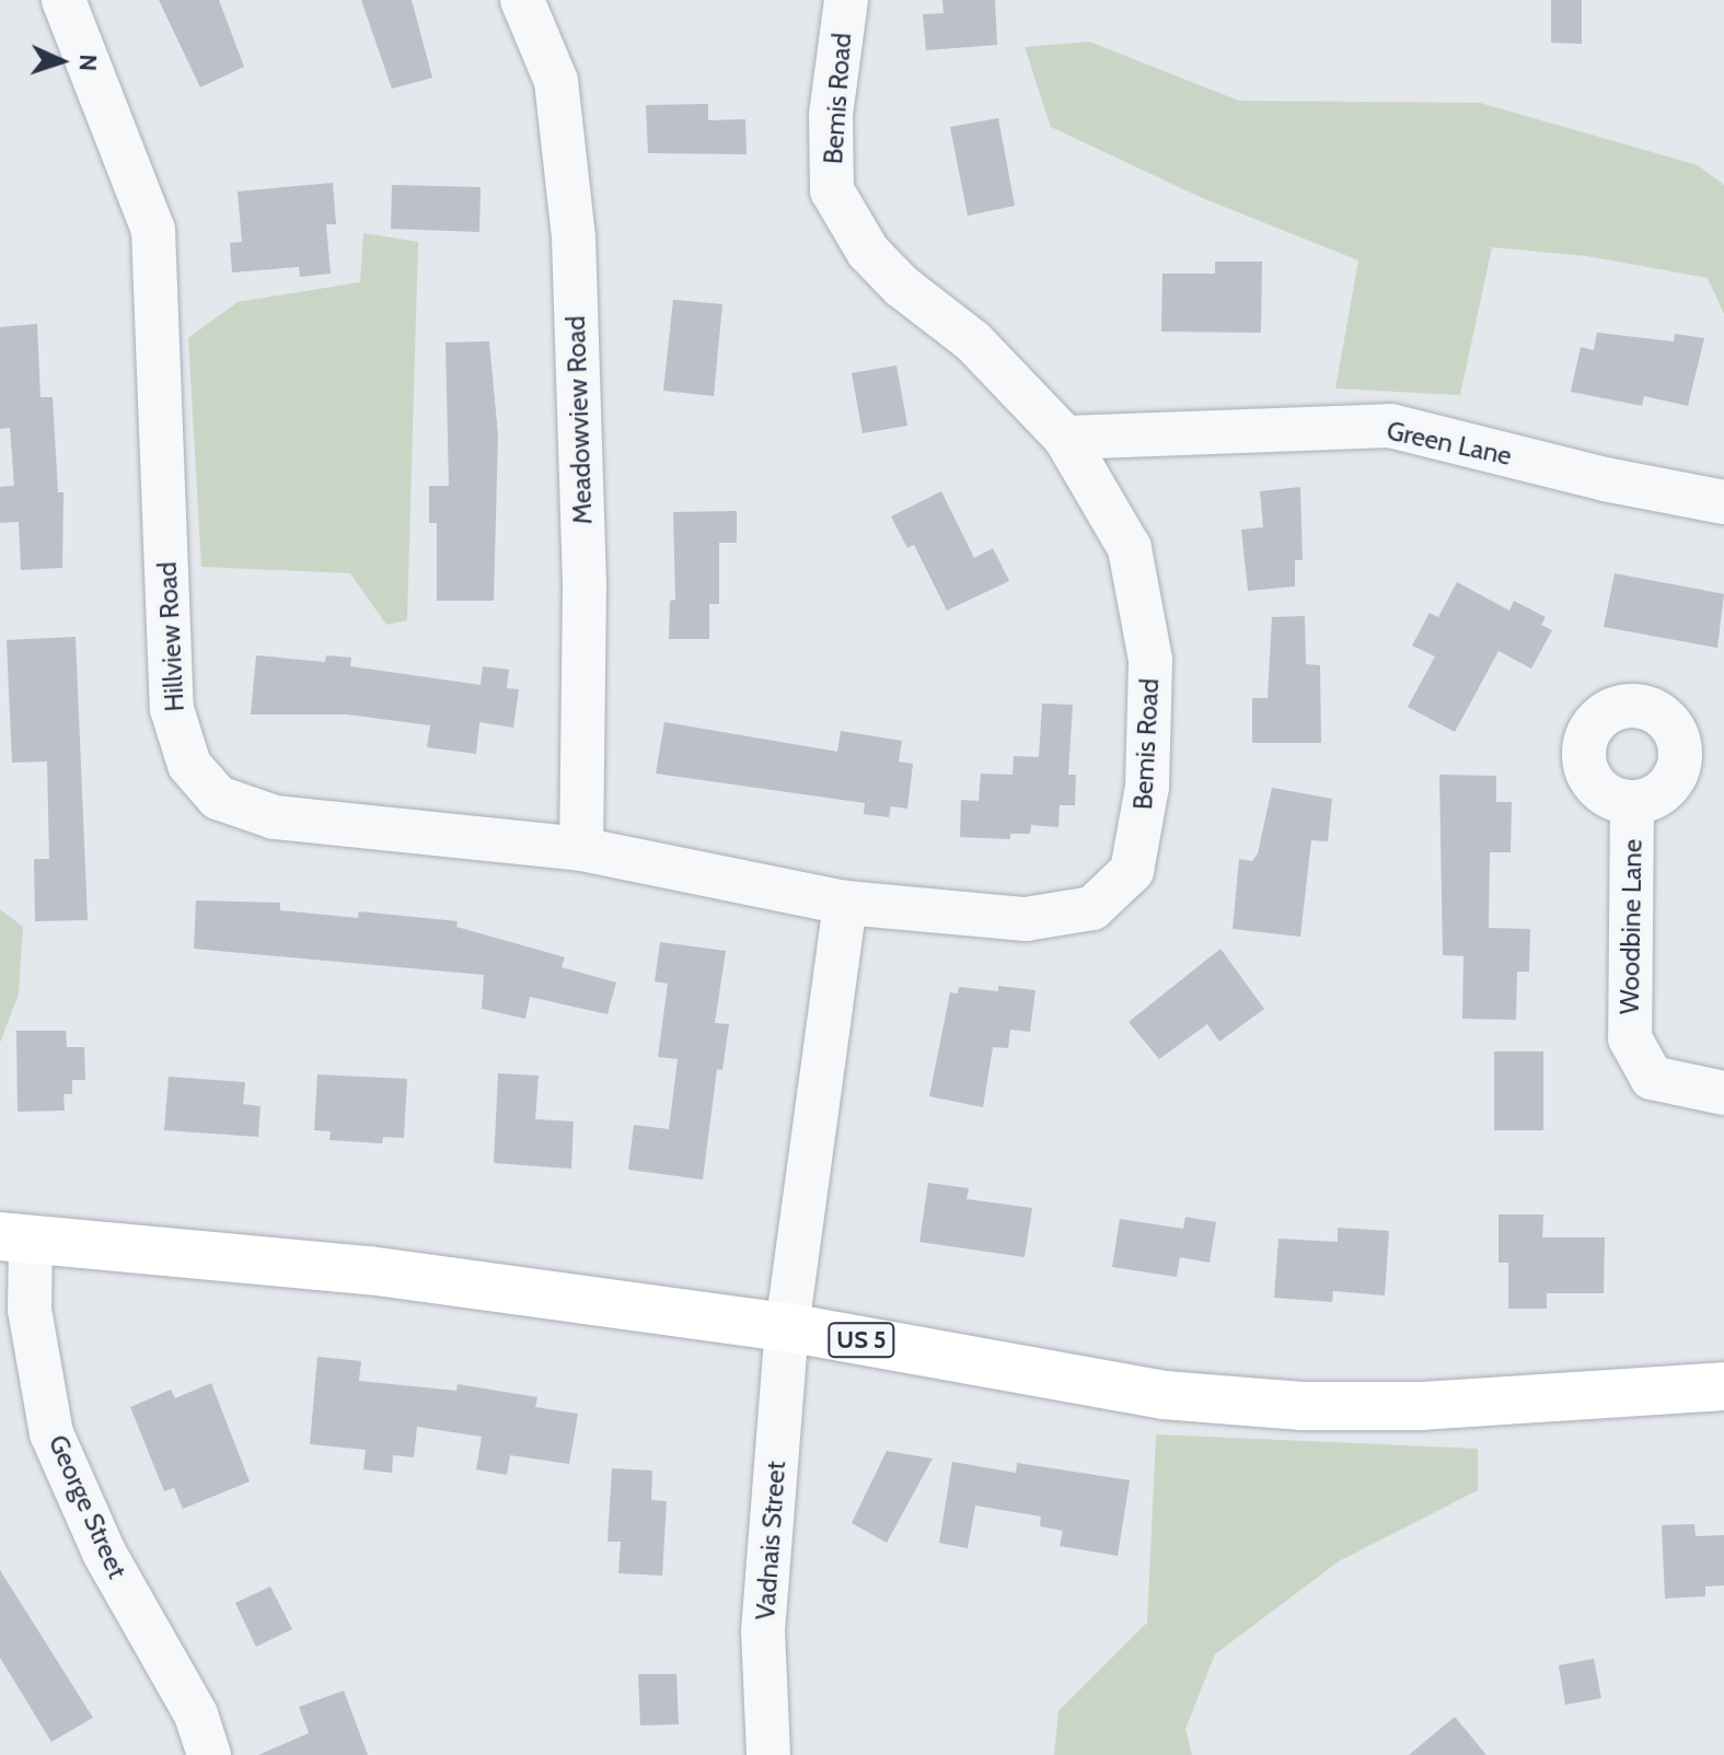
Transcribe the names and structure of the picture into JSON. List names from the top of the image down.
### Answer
{
  "streets": {
    "main road": ["US 5"],
    "street": [
      "Bemis Road",
      "Meadowview Road",
      "Green Lane",
      "Hillview Road",
      "Woodbine Lane",
      "George Street",
      "Vadnais Street"
    ]
  },
  "crossings": [
    ["Bemis Road", "Green Lane"],
    ["Bemis Road", "Hillview Road"],
    ["Meadowview Road", "Hillview Road"],
    ["US 5", "George Street"],
    ["US 5", "Vadnais Street"]
  ],
  "north": "right"
}
